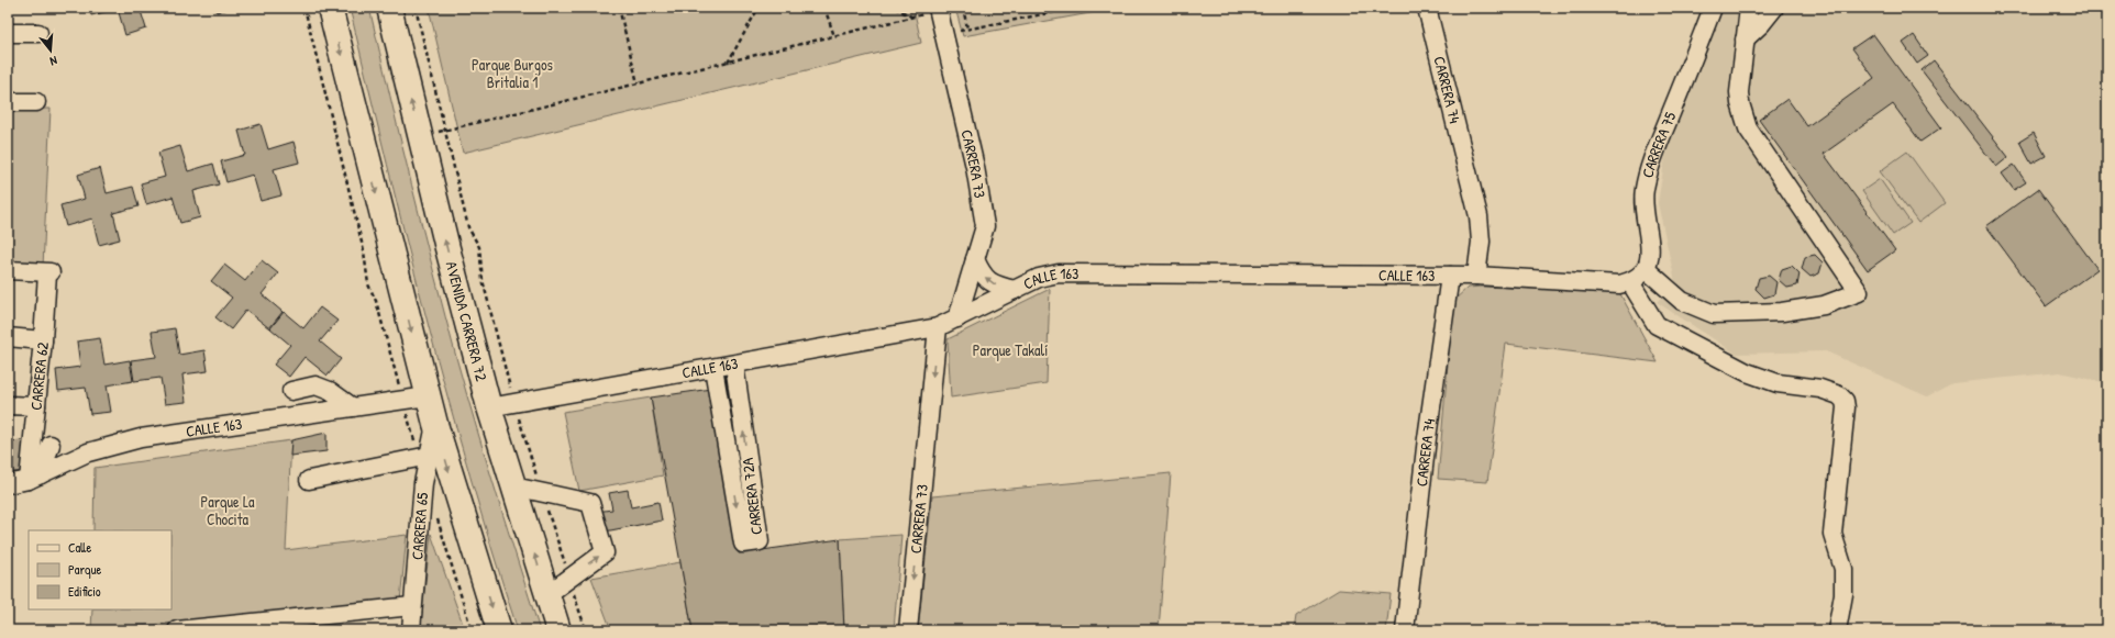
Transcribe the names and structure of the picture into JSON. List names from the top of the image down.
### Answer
{
  "streets": {
    "highway": ["AVENIDA CARRERA 72"],
    "street": [
      "CARRERA 74",
      "CARRERA 75",
      "CARRERA 73",
      "CALLE 163",
      "CARRERA 62",
      "CARRERA 72A",
      "CARRERA 65"
    ]
  },
  "crossings": [
    ["CARRERA 74", "CALLE 163"],
    ["CARRERA 73", "CALLE 163"],
    ["CALLE 163", "AVENIDA CARRERA 72"],
    ["CALLE 163", "CARRERA 62"],
    ["CALLE 163", "CARRERA 72A"]
  ],
  "one_way": ["CARRERA 73"],
  "parks": ["Parque Burgos Britalia 1", "Parque Takalí", "Parque La Chocita"],
  "legend": ["Calle", "Parque", "Edificio"],
  "north": "bottom"
}
